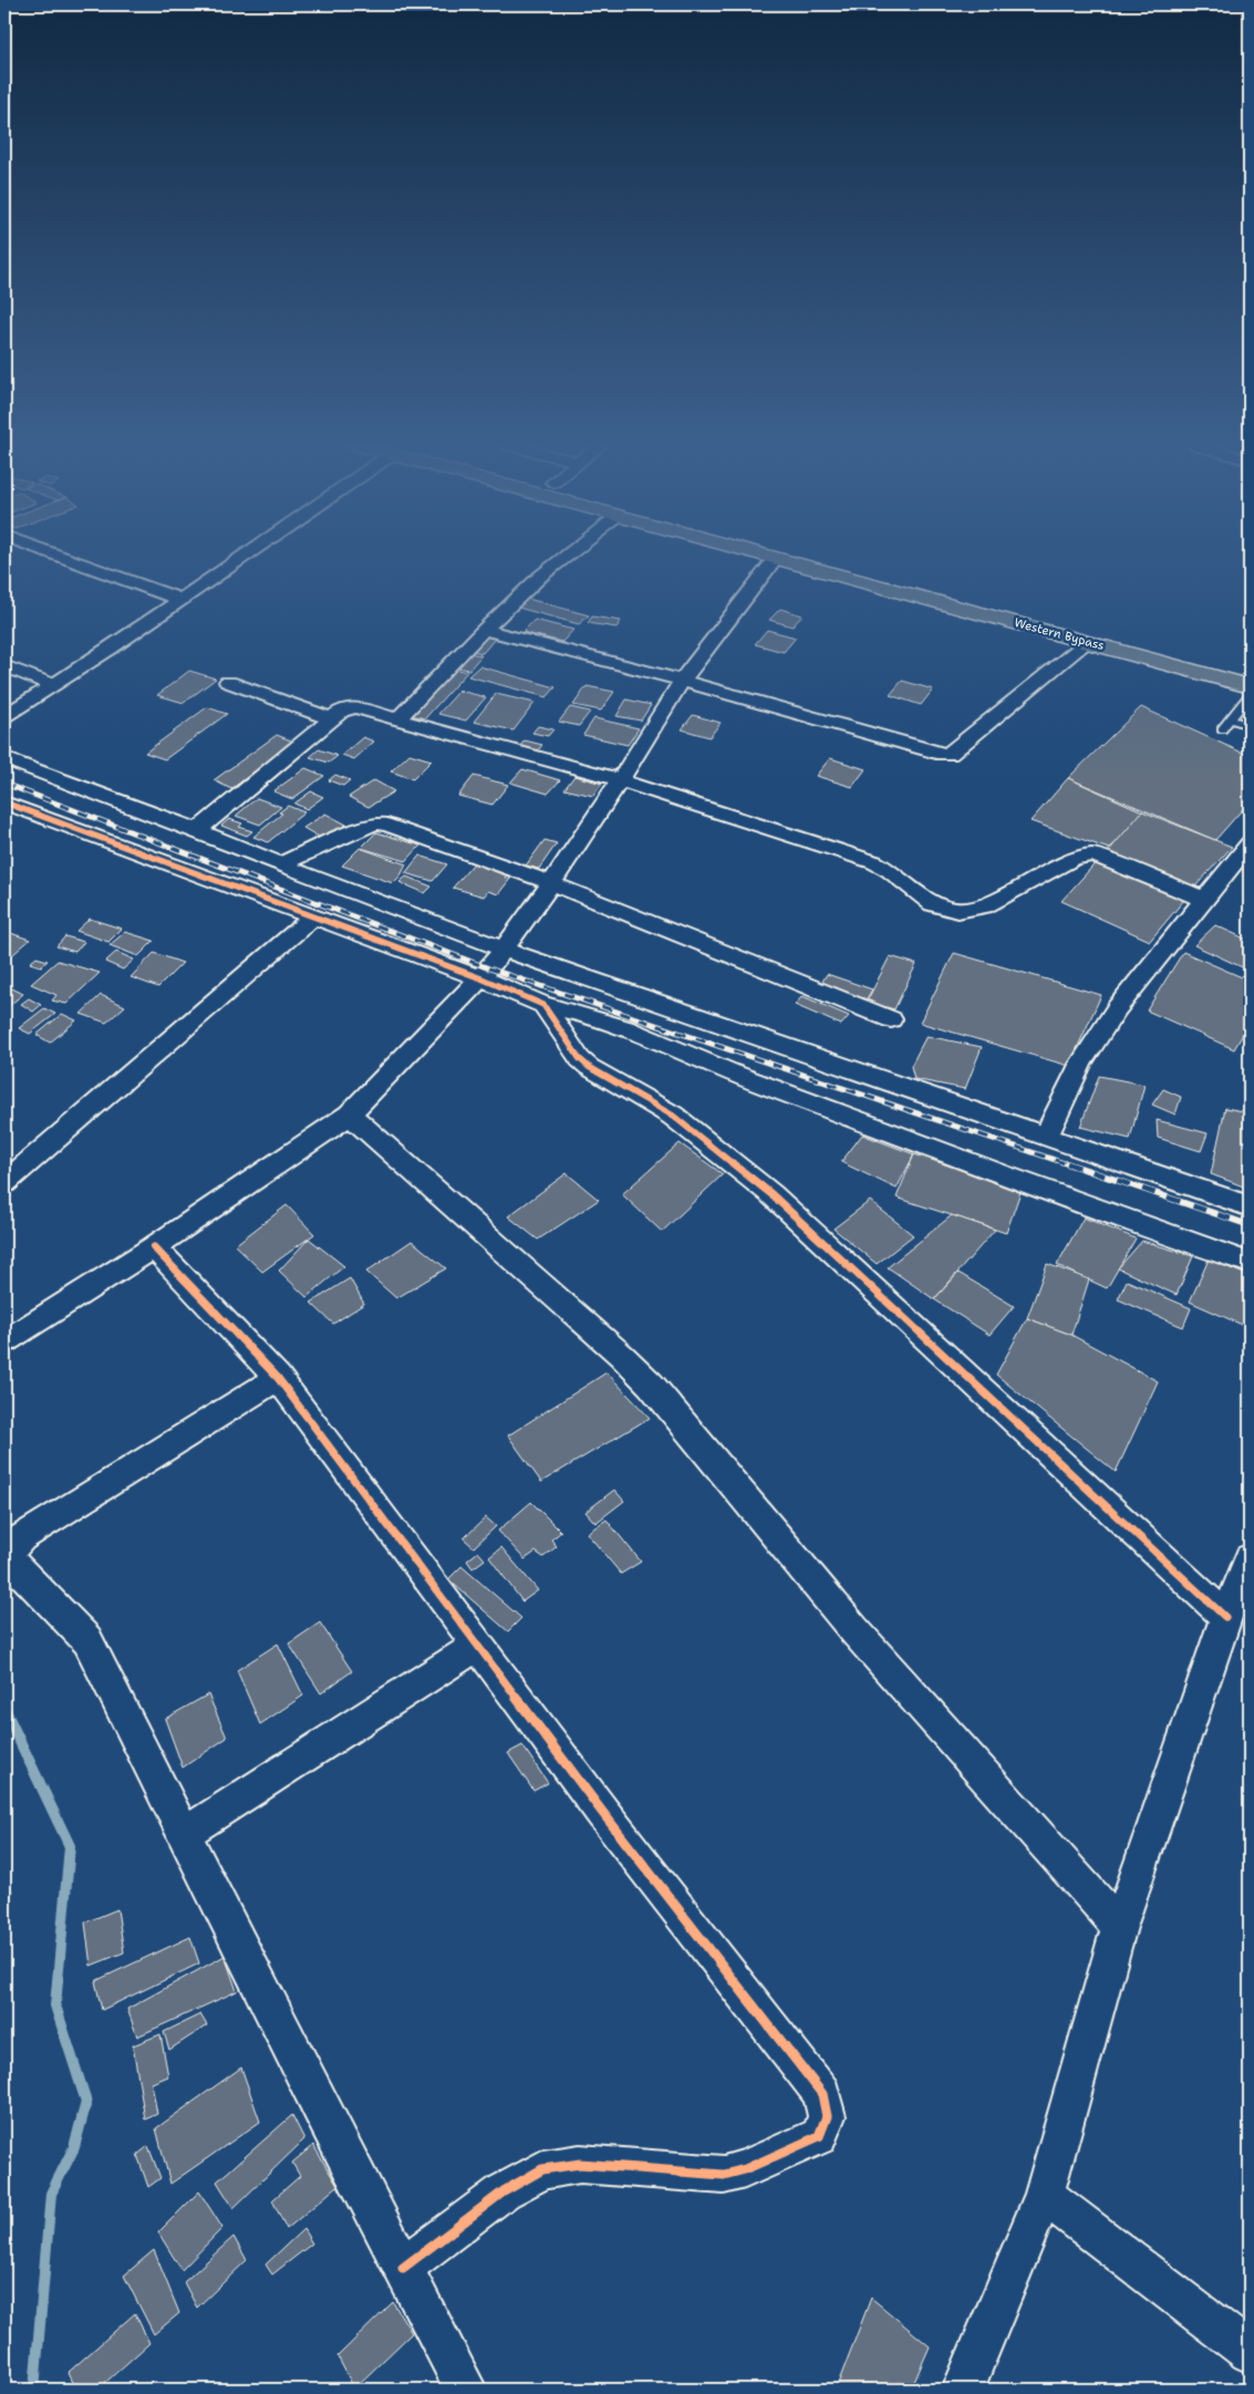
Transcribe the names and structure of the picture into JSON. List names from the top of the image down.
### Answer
{
  "streets": {
    "main road": ["Western Bypass"]
  }
}
